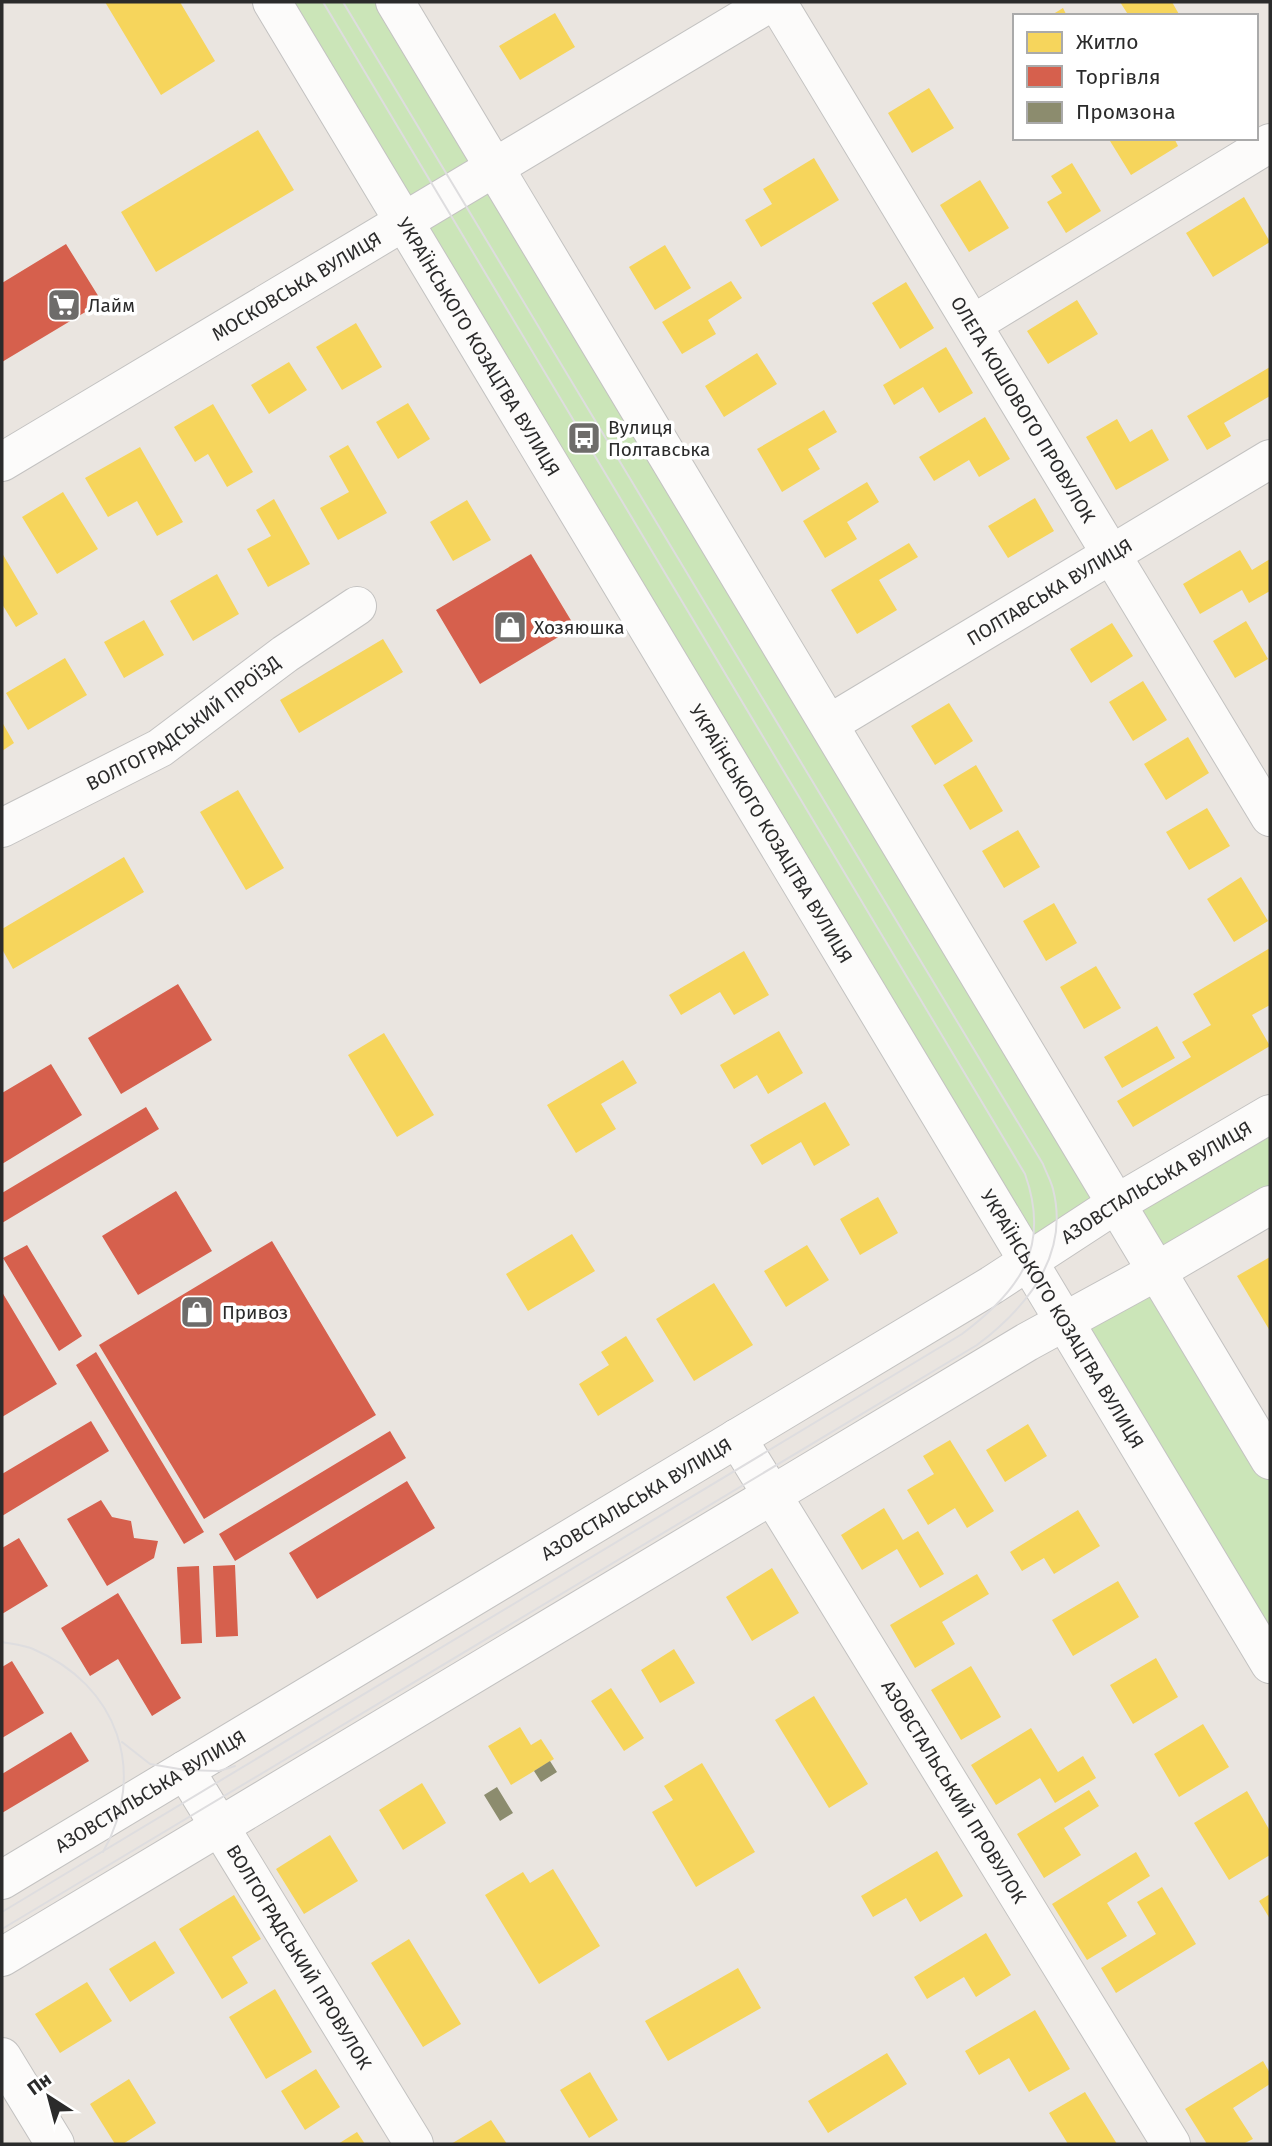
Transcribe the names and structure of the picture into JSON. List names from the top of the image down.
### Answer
{
  "streets": {
    "street": [
      "МОСКОВСЬКА ВУЛИЦЯ",
      "УКРАЇНСЬКОГО КОЗАЦТВА ВУЛИЦЯ",
      "ОЛЕГА КОШОВОГО ПРОВУЛОК",
      "ПОЛТАВСЬКА ВУЛИЦЯ",
      "ВОЛГОГРАДСЬКИЙ ПРОЇЗД",
      "АЗОВСТАЛЬСЬКА ВУЛИЦЯ",
      "АЗОВСТАЛЬСЬКИЙ ПРОВУЛОК",
      "ВОЛГОГРАДСЬКИЙ ПРОВУЛОК"
    ]
  },
  "crossings": [
    ["МОСКОВСЬКА ВУЛИЦЯ", "УКРАЇНСЬКОГО КОЗАЦТВА ВУЛИЦЯ"],
    ["УКРАЇНСЬКОГО КОЗАЦТВА ВУЛИЦЯ", "АЗОВСТАЛЬСЬКА ВУЛИЦЯ"],
    ["ОЛЕГА КОШОВОГО ПРОВУЛОК", "ПОЛТАВСЬКА ВУЛИЦЯ"],
    ["АЗОВСТАЛЬСЬКА ВУЛИЦЯ", "АЗОВСТАЛЬСЬКИЙ ПРОВУЛОК"],
    ["АЗОВСТАЛЬСЬКА ВУЛИЦЯ", "ВОЛГОГРАДСЬКИЙ ПРОВУЛОК"]
  ],
  "places": {
    "supermarket": ["Лайм"],
    "bus stop": ["Вулиця Полтавська"],
    "shop": ["Хозяюшка", "Привоз"]
  },
  "legend": ["Житло", "Торгівля", "Промзона"],
  "north": "top left"
}
